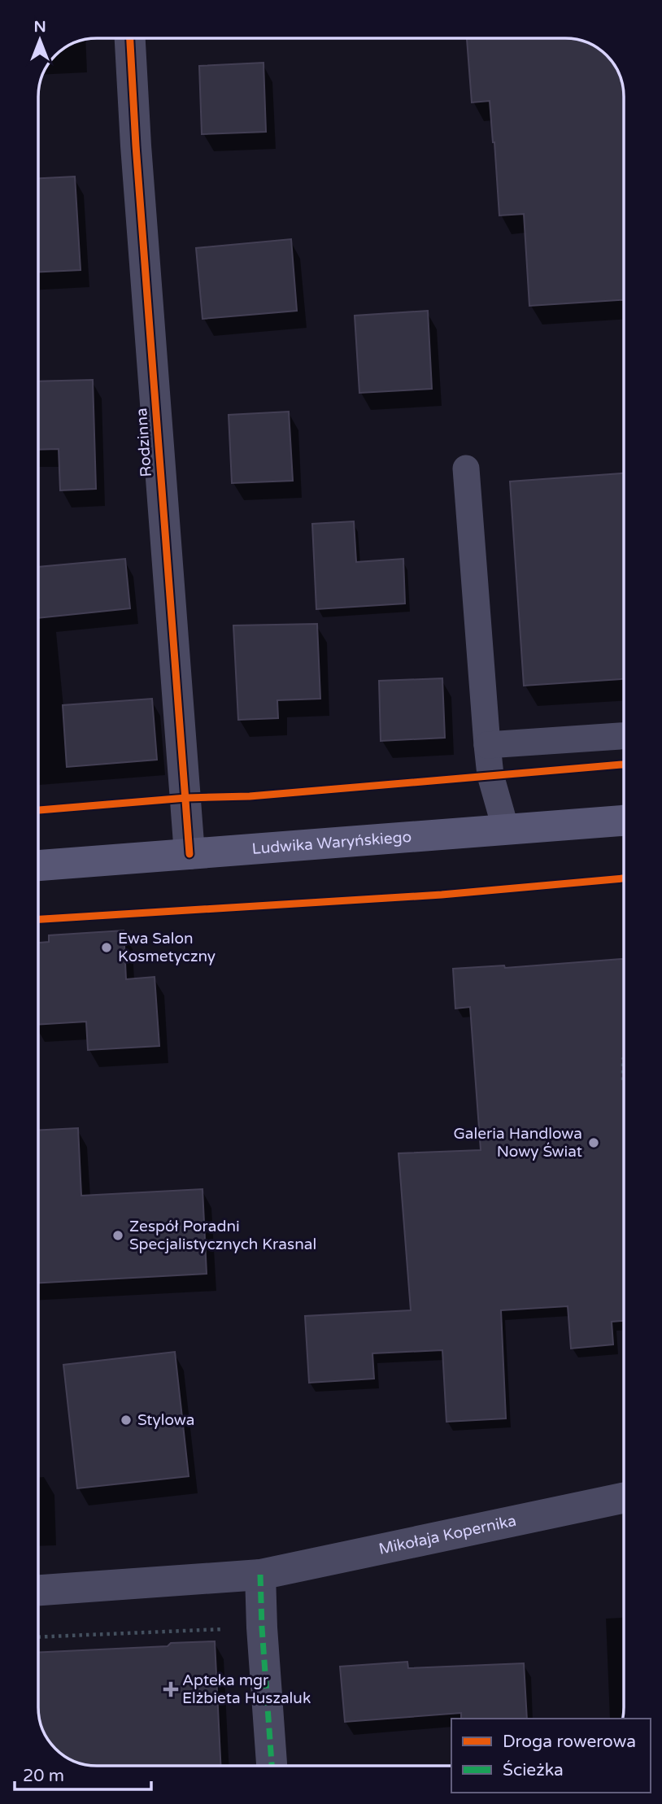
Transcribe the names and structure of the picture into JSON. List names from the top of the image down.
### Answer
{
  "streets": {
    "main road": ["Ludwika Waryńskiego"],
    "street": ["Rodzinna", "Mikołaja Kopernika"]
  },
  "crossings": [
    ["Rodzinna", "Ludwika Waryńskiego"]
  ],
  "places": {
    "other": [
      "Ewa Salon Kosmetyczny",
      "Galeria Handlowa Nowy Świat",
      "Zespół Poradni Specjalistycznych Krasnal",
      "Stylowa"
    ],
    "health": ["Apteka mgr Elżbieta Huszaluk"]
  },
  "legend": ["Droga rowerowa", "Ścieżka"],
  "scale_bar": "20 m",
  "north": "top"
}
